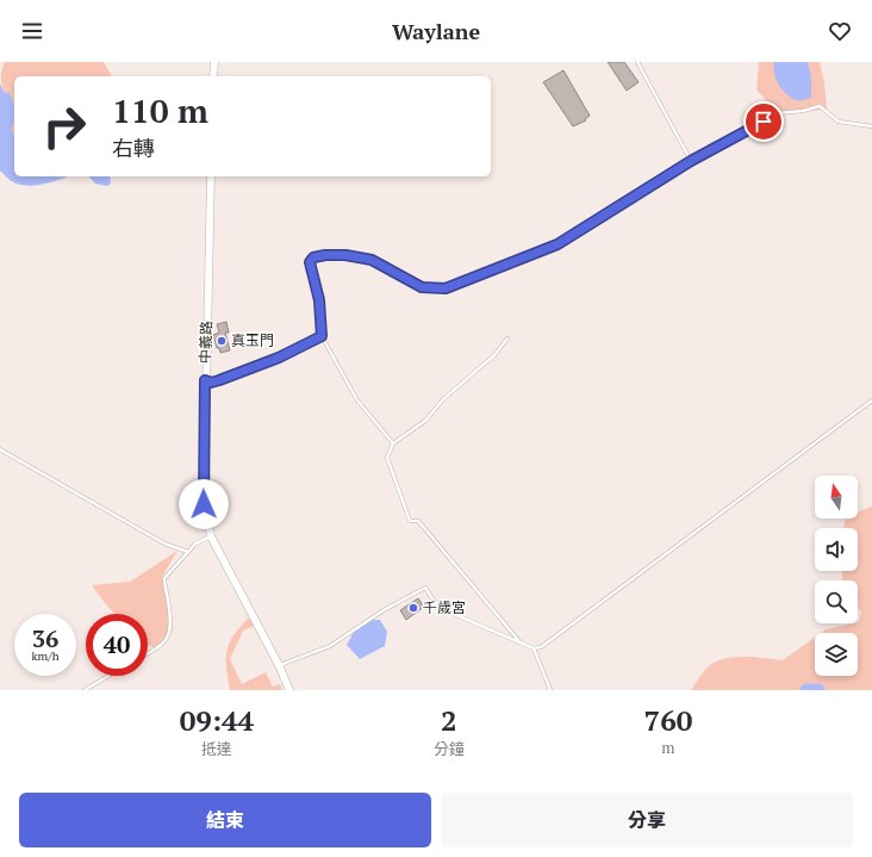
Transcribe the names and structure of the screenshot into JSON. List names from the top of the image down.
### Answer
{
  "streets": {
    "street": ["中義路"]
  },
  "places": ["真玉門", "千歲宮"],
  "north": "top",
  "page": {
    "header": "Waylane",
    "turn": ["110 m", "右轉"],
    "speed": "36 km/h",
    "limit": "40",
    "eta": [
      "09:44",
      "抵達",
      "2",
      "分鐘",
      "760",
      "m"
    ],
    "buttons": ["結束", "分享"]
  }
}
